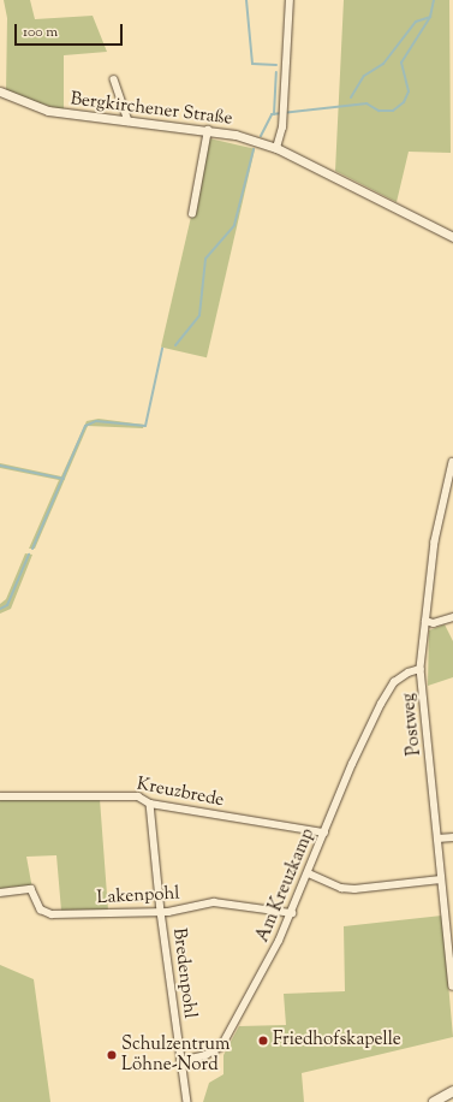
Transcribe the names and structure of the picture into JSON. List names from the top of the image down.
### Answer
{
  "streets": {
    "street": [
      "Bergkirchener Straße",
      "Postweg",
      "Kreuzbrede",
      "Am Kreuzkamp",
      "Lakenpohl",
      "Bredenpohl"
    ]
  },
  "crossings": [
    ["Postweg", "Am Kreuzkamp"],
    ["Kreuzbrede", "Am Kreuzkamp"],
    ["Kreuzbrede", "Bredenpohl"],
    ["Am Kreuzkamp", "Lakenpohl"],
    ["Am Kreuzkamp", "Bredenpohl"],
    ["Lakenpohl", "Bredenpohl"]
  ],
  "places": ["Friedhofskapelle", "Schulzentrum Löhne-Nord"],
  "scale_bar": "100 m"
}
